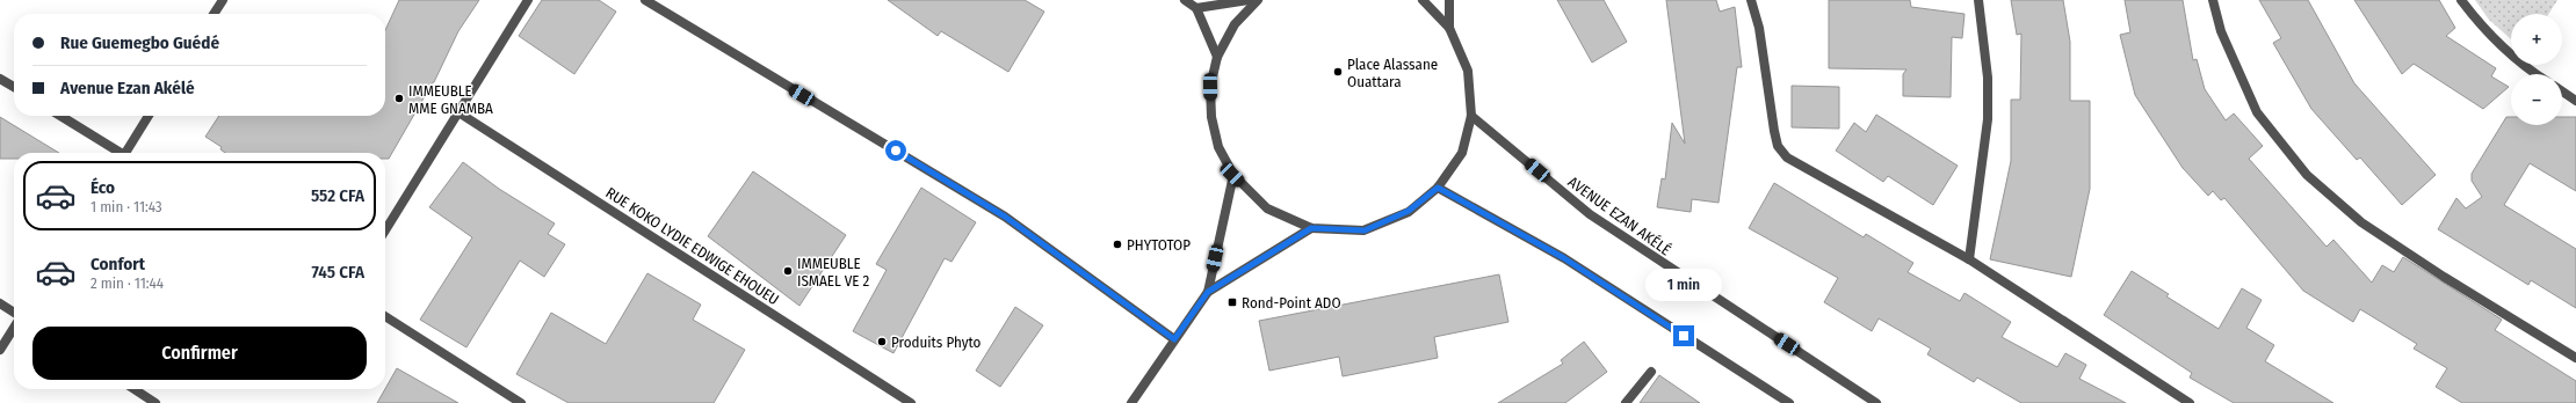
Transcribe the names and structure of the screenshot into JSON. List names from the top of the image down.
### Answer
{
  "streets": {
    "street": ["AVENUE EZAN AKÉLÉ", "RUE KOKO LYDIE EDWIGE EHOUEU"]
  },
  "places": {
    "other": [
      "Place Alassane Ouattara",
      "IMMEUBLE MME GNAMBA",
      "PHYTOTOP",
      "IMMEUBLE ISMAEL VE 2",
      "Produits Phyto"
    ],
    "transit": ["Rond-Point ADO"]
  },
  "page": {
    "map_buttons": ["+", "−"],
    "banner": ["Rue Guemegbo Guédé", "Avenue Ezan Akélé"],
    "list": [
      {
        "name": "Éco",
        "note": "1 min · 11:43",
        "value": "552 CFA"
      },
      {
        "name": "Confort",
        "note": "2 min · 11:44",
        "value": "745 CFA"
      }
    ],
    "bubble": "1 min",
    "buttons": "Confirmer"
  }
}
